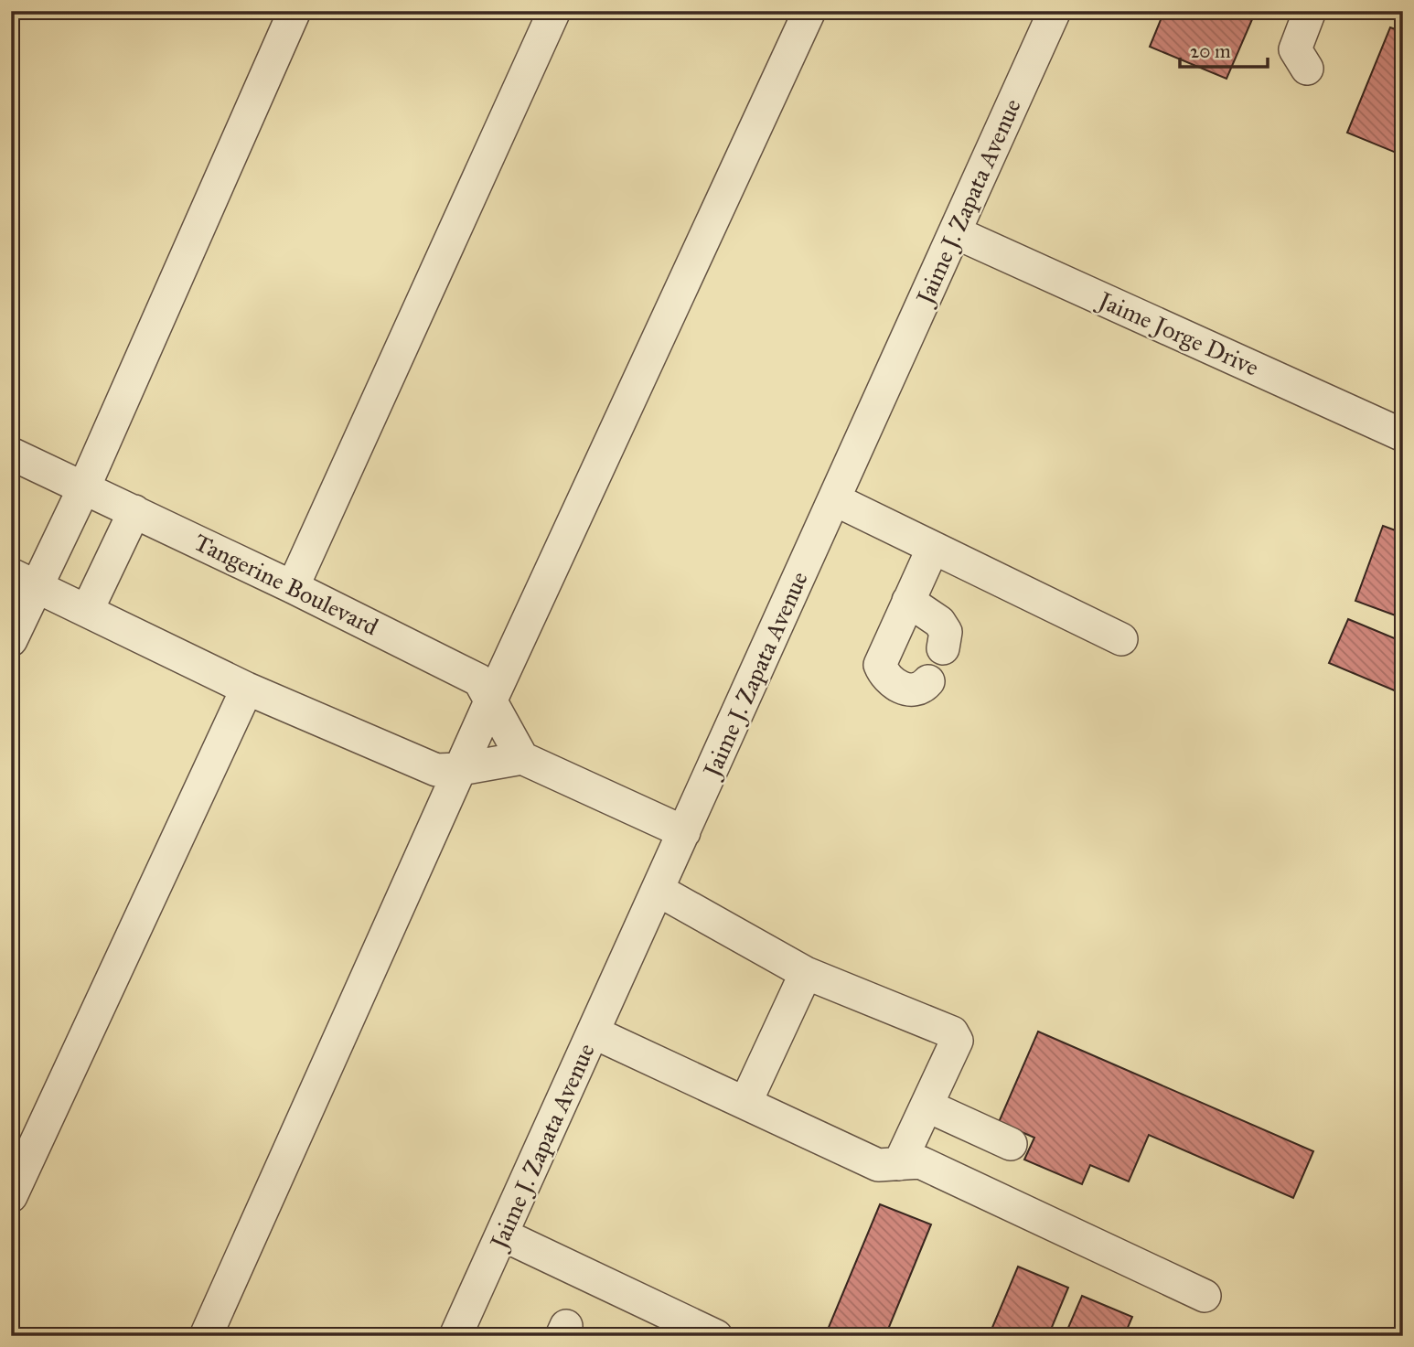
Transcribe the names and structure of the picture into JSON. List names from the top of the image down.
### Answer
{
  "streets": {
    "street": ["Jaime J. Zapata Avenue", "Jaime Jorge Drive", "Tangerine Boulevard"]
  },
  "crossings": [
    ["Jaime J. Zapata Avenue", "Jaime Jorge Drive"]
  ],
  "scale_bar": "20 m"
}
